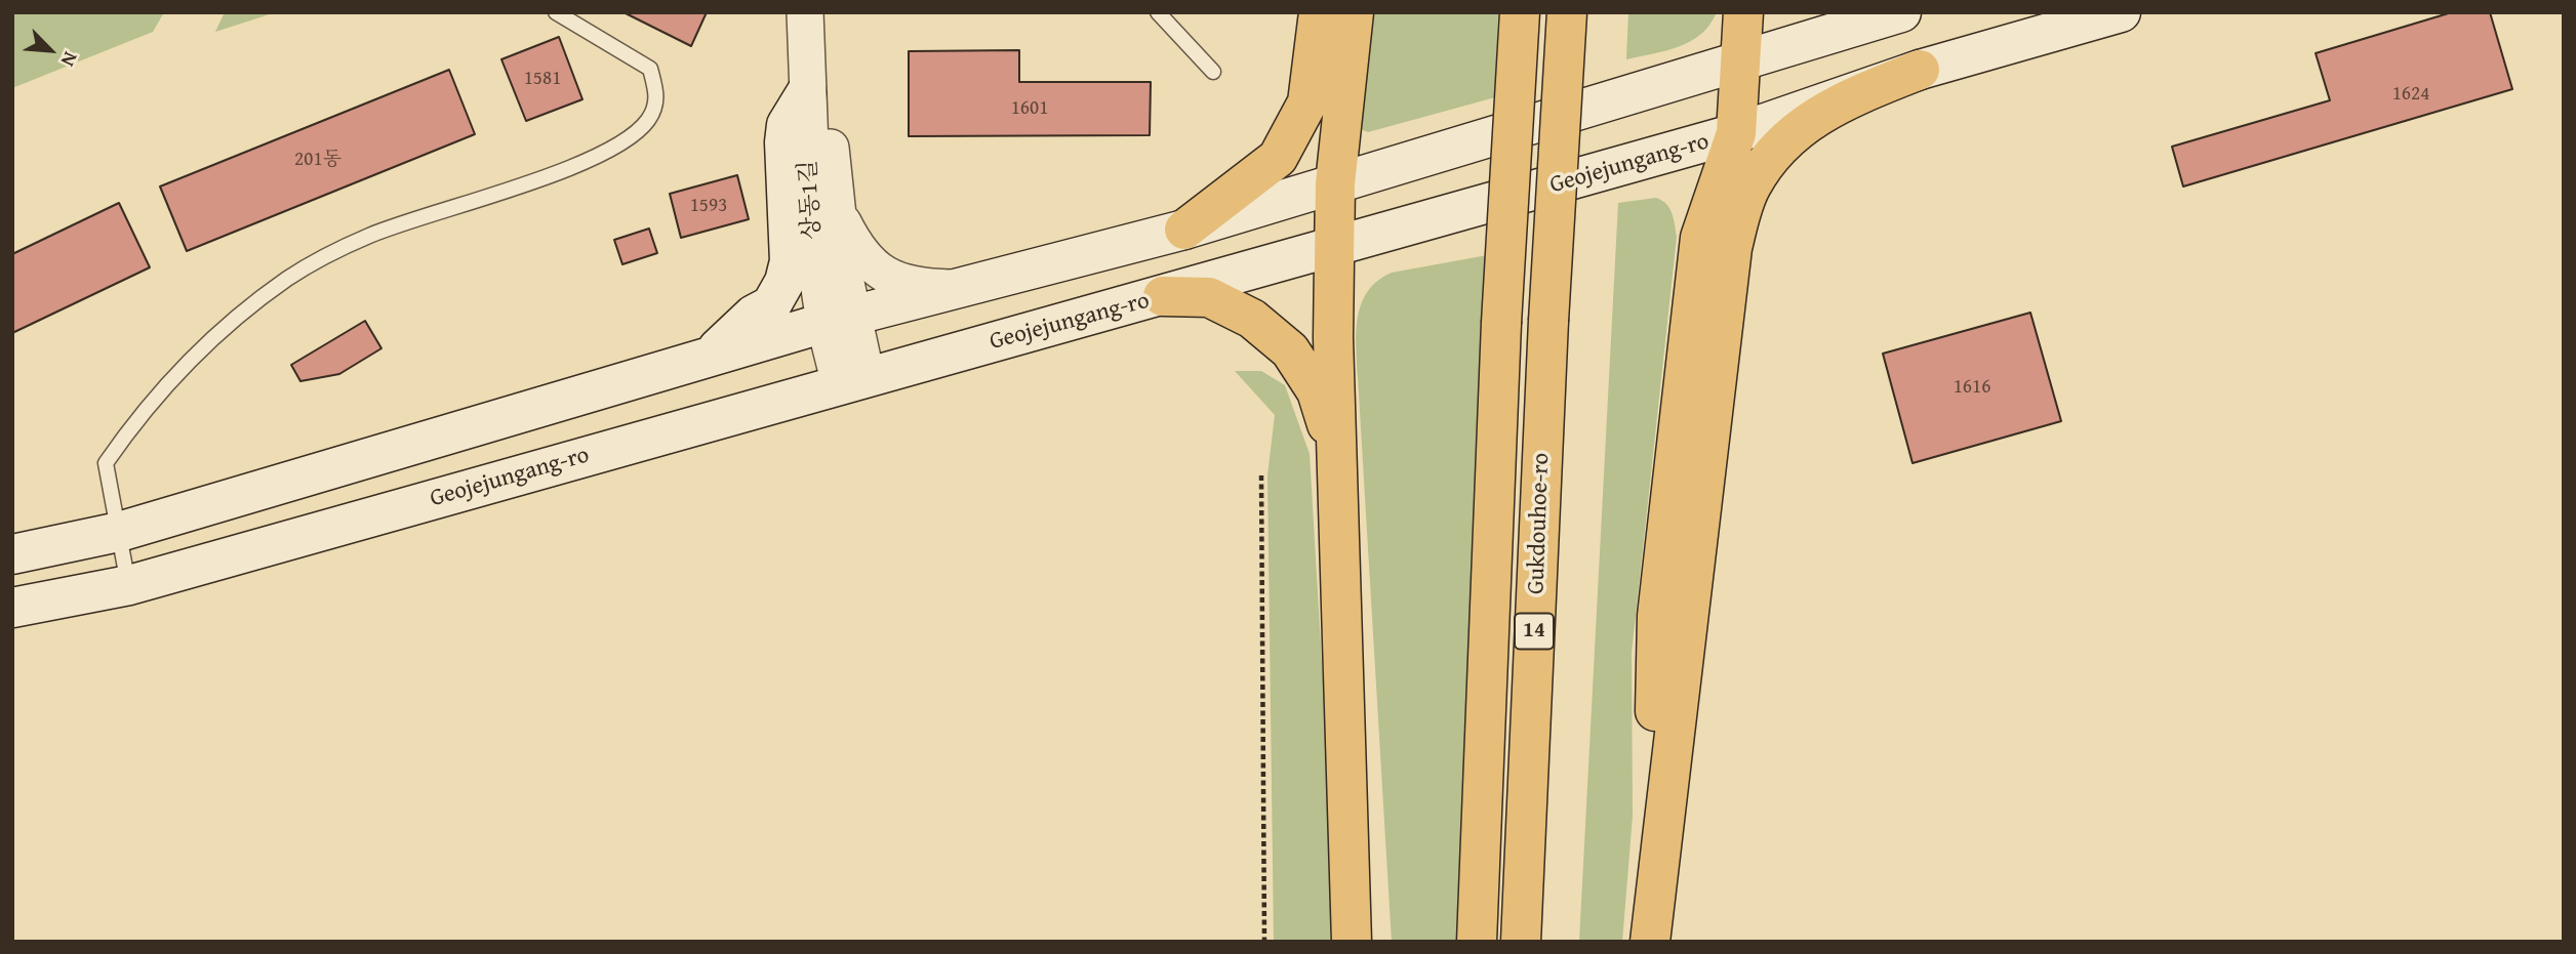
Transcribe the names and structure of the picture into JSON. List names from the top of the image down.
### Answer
{
  "streets": {
    "highway": ["Gukdouhoe-ro", "14"],
    "main road": ["Geojejungang-ro"],
    "street": ["상동1길"]
  },
  "crossings": [
    ["Geojejungang-ro", "상동1길"]
  ],
  "house_numbers": [
    "1581",
    "1624",
    "1601",
    "201동",
    "1593",
    "1616"
  ],
  "north": "bottom right"
}
